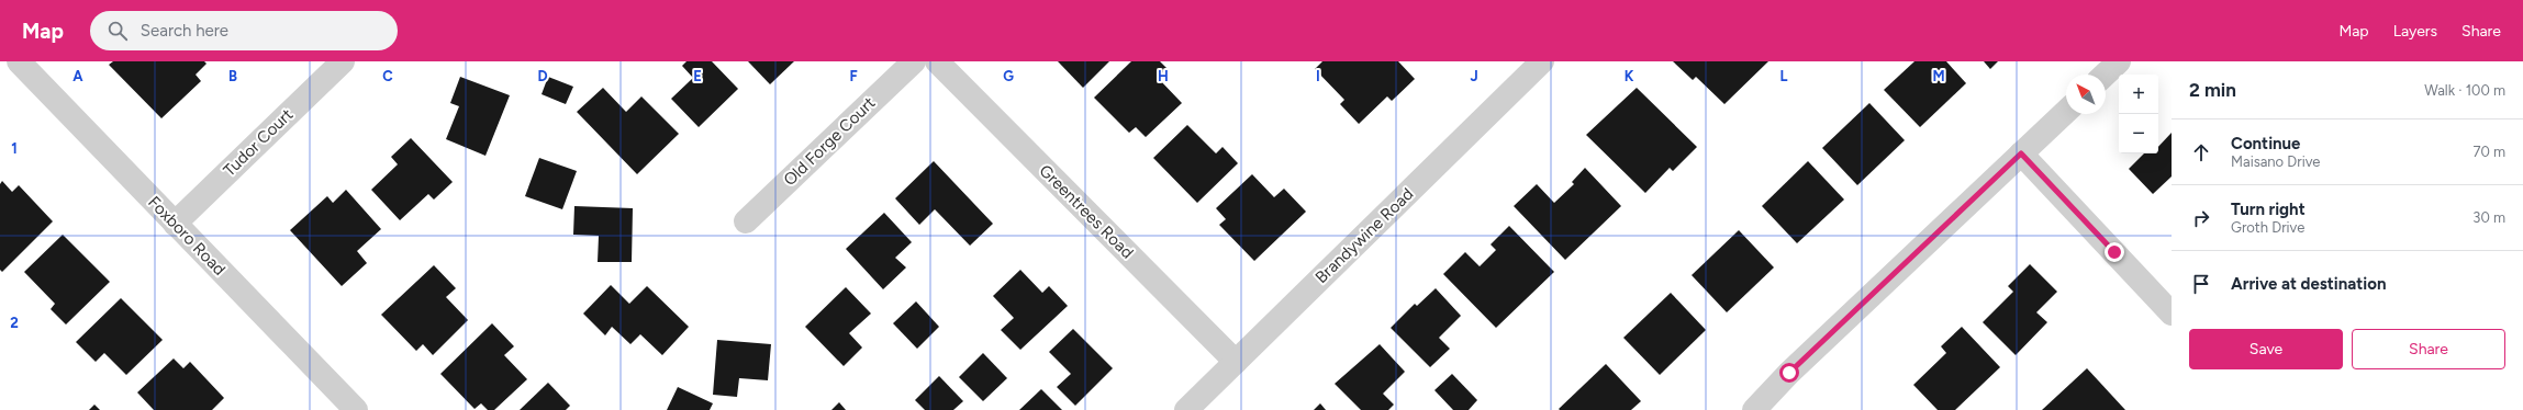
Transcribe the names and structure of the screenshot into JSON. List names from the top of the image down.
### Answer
{
  "streets": {
    "street": [
      "Old Forge Court",
      "Tudor Court",
      "Greentrees Road",
      "Foxboro Road",
      "Brandywine Road"
    ]
  },
  "crossings": [
    ["Tudor Court", "Foxboro Road"],
    ["Greentrees Road", "Brandywine Road"]
  ],
  "north": "top left",
  "page": {
    "header": "Map",
    "search": "Search here",
    "nav": ["Map", "Layers", "Share"],
    "heading": ["2 min", "Walk · 100 m"],
    "map_buttons": ["+", "−"],
    "list": [
      ["Continue", "Maisano Drive", "70 m"],
      ["Turn right", "Groth Drive", "30 m"],
      "Arrive at destination"
    ],
    "buttons": ["Save", "Share"]
  },
  "grid": {
    "columns": [
      "A",
      "B",
      "C",
      "D",
      "E",
      "F",
      "G",
      "H",
      "I",
      "J",
      "K",
      "L",
      "M"
    ],
    "rows": ["1", "2"]
  }
}
